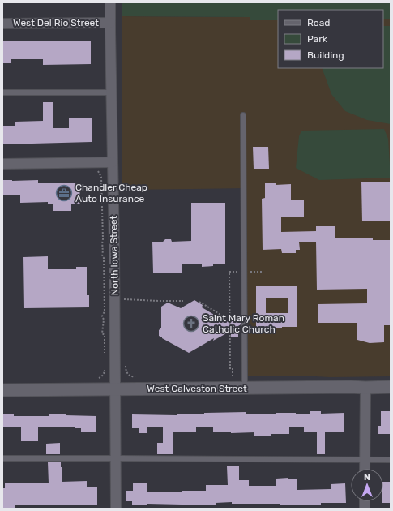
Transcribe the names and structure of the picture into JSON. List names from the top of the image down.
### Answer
{
  "streets": {
    "street": ["West Del Rio Street", "North Iowa Street", "West Galveston Street"]
  },
  "crossings": [
    ["West Del Rio Street", "North Iowa Street"],
    ["North Iowa Street", "West Galveston Street"]
  ],
  "places": {
    "office": ["Chandler Cheap Auto Insurance"],
    "church": ["Saint Mary Roman Catholic Church"]
  },
  "legend": ["Road", "Park", "Building"],
  "north": "top"
}
